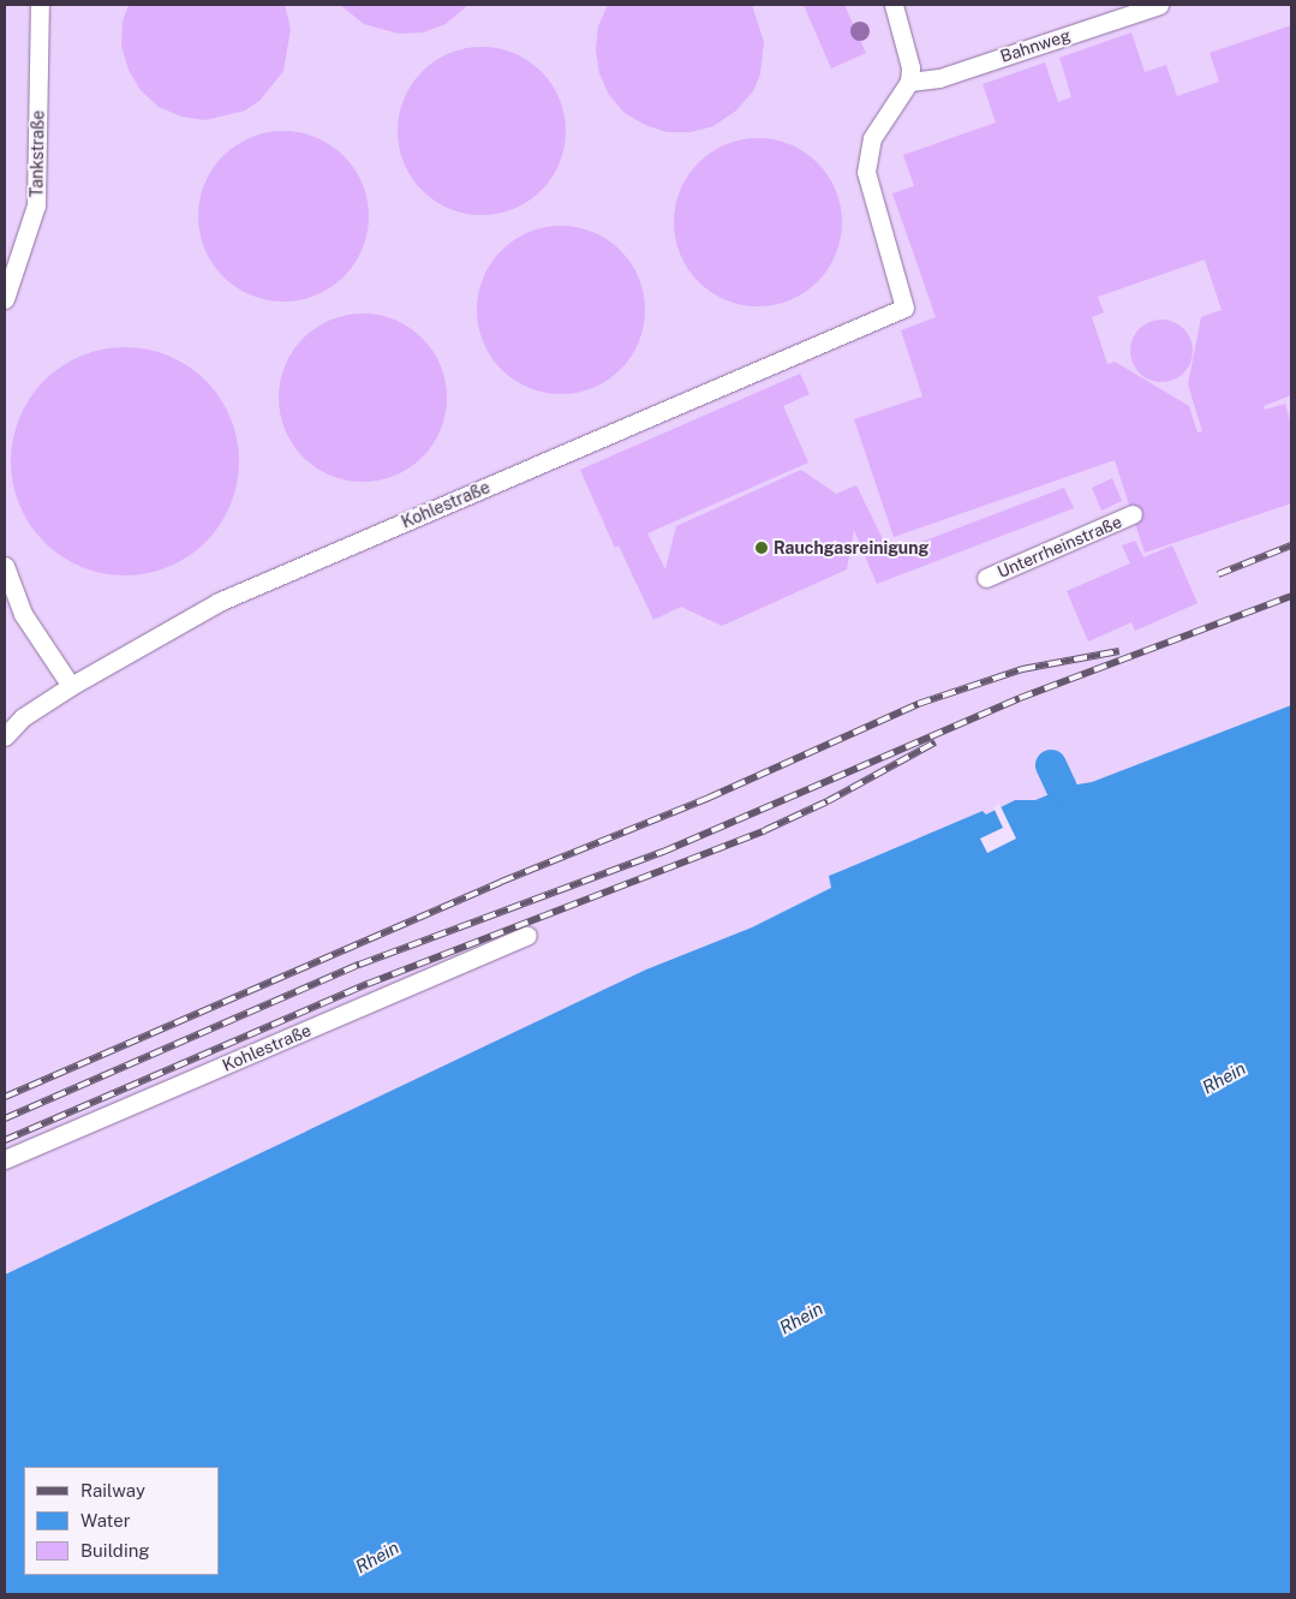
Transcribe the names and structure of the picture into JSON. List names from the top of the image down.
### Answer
{
  "streets": {
    "lane": [
      "Bahnweg",
      "Tankstraße",
      "Kohlestraße",
      "Unterrheinstraße"
    ]
  },
  "crossings": [
    ["Bahnweg", "Kohlestraße"]
  ],
  "water": ["Rhein"],
  "places": ["Rauchgasreinigung"],
  "legend": ["Railway", "Water", "Building"]
}
